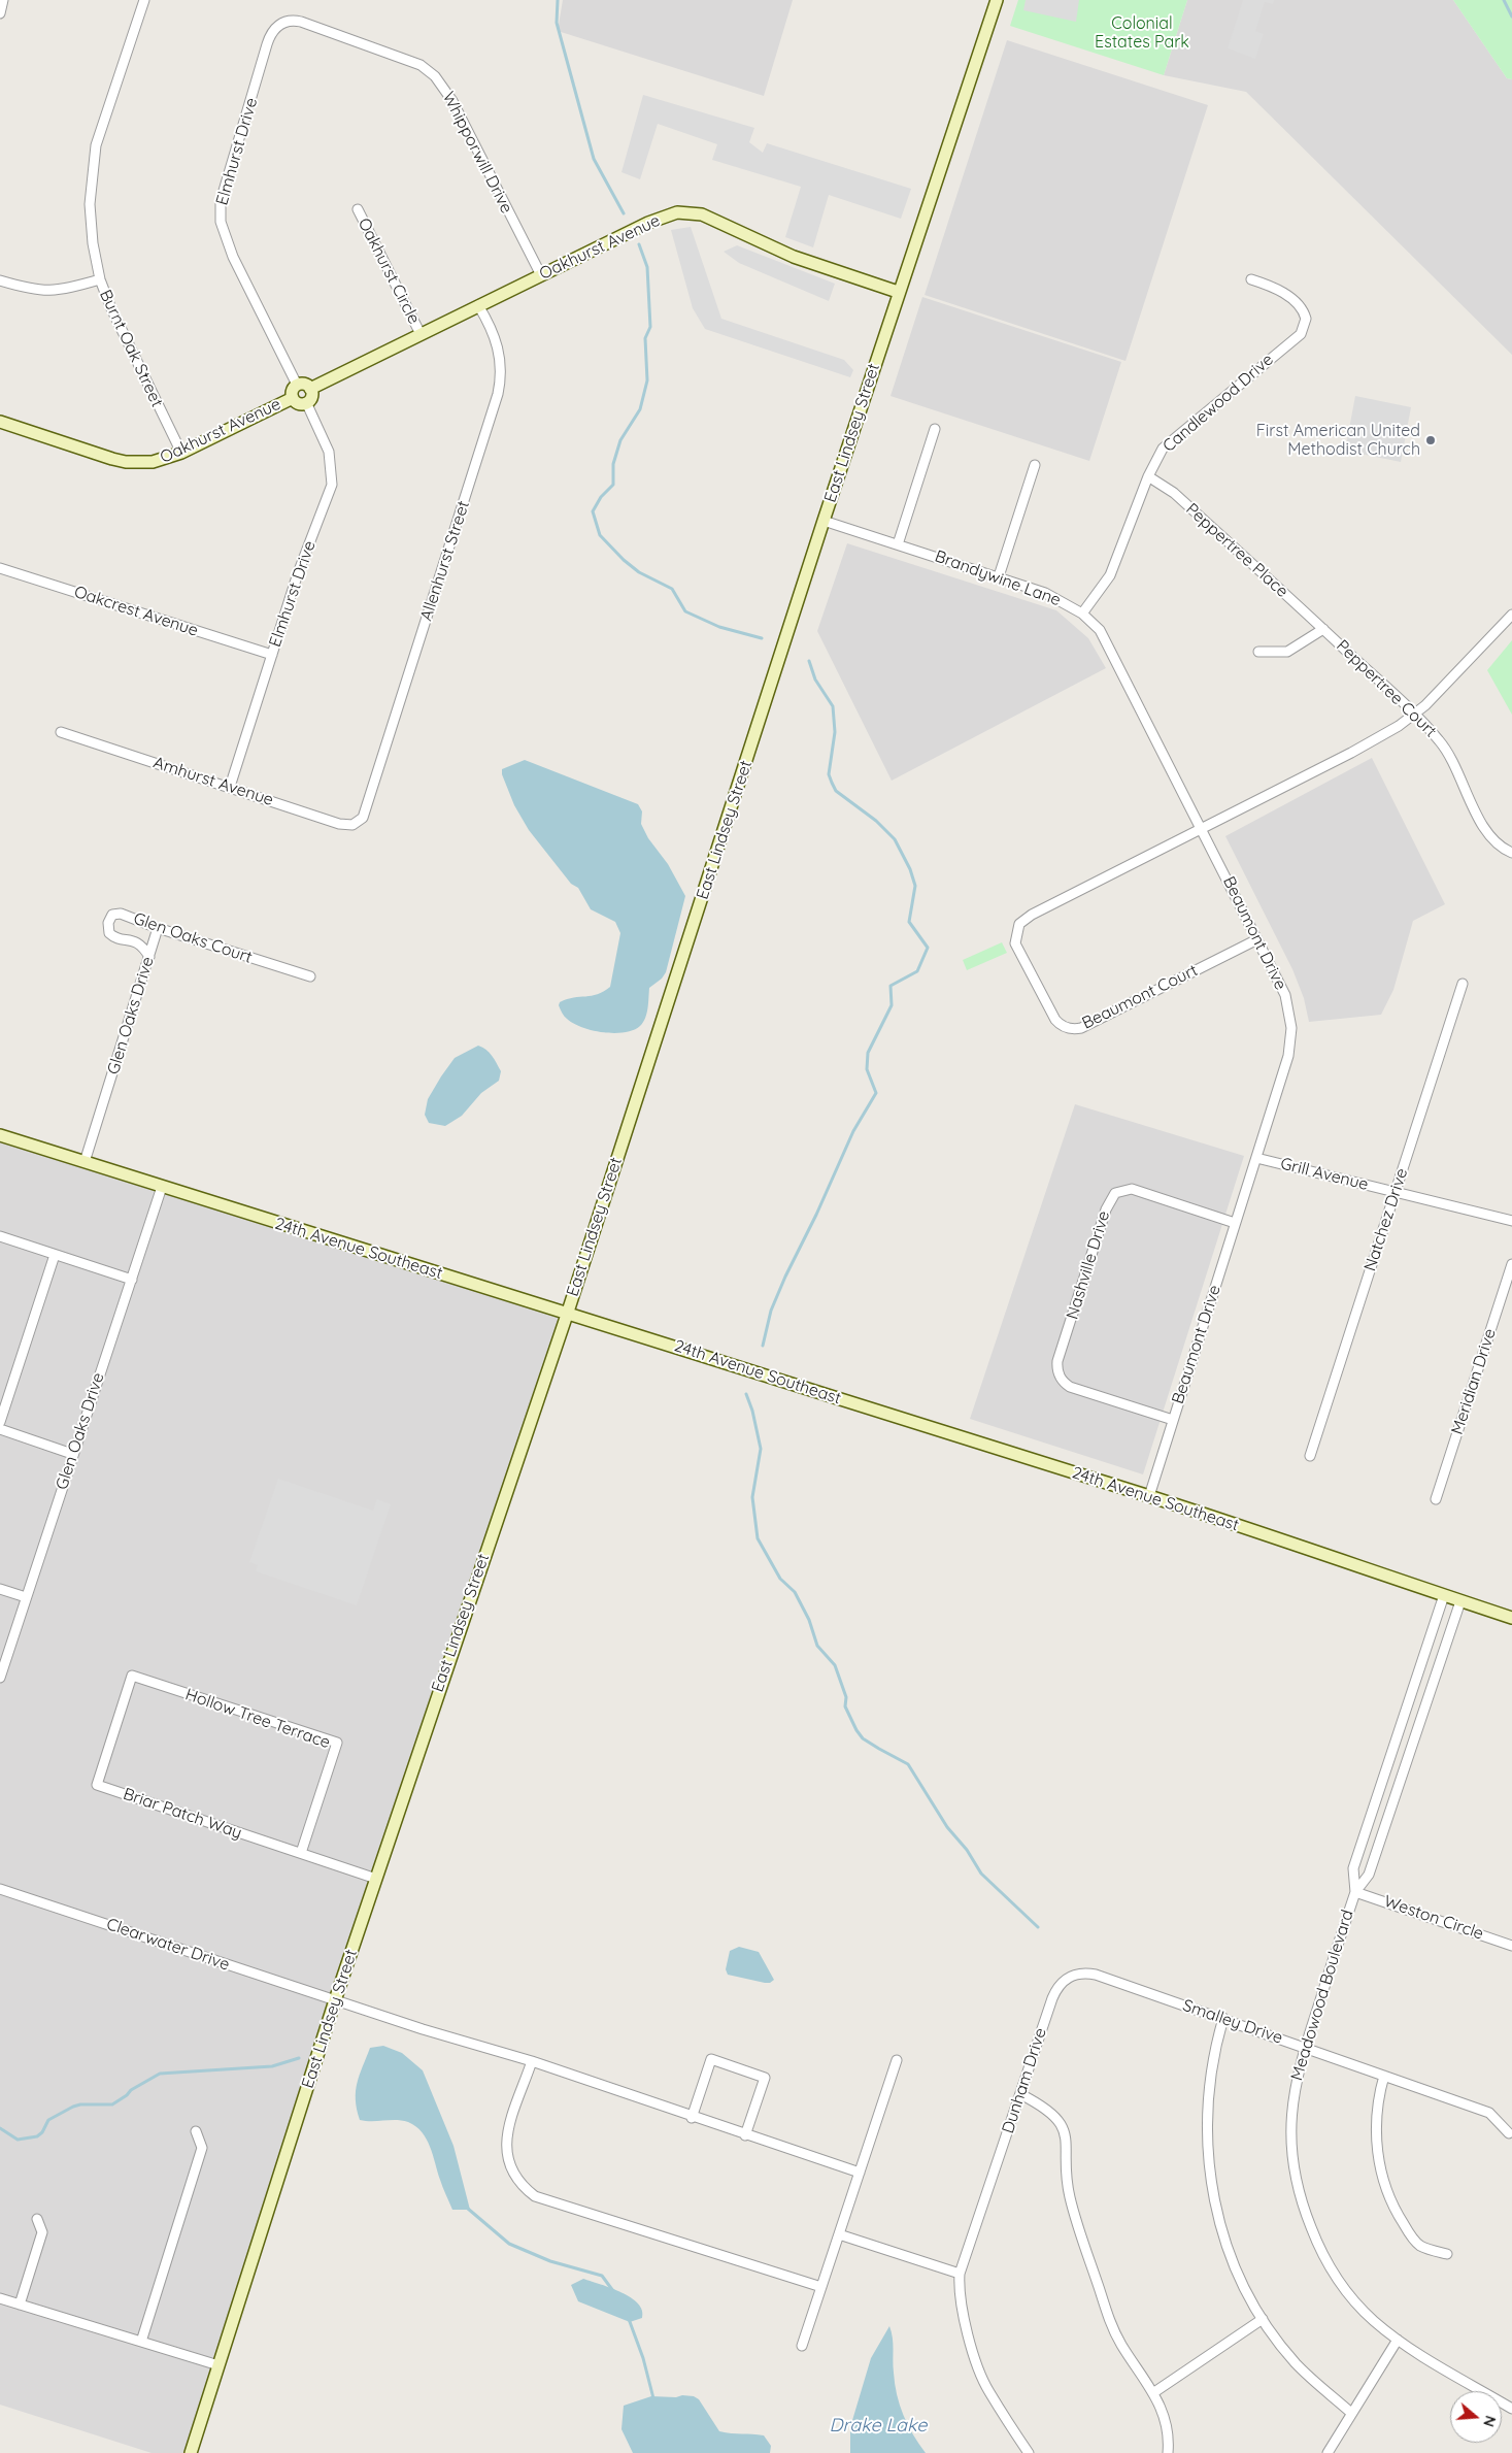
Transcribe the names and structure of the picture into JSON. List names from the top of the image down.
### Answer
{
  "streets": {
    "street": [
      "Elmhurst Drive",
      "Whipporwill Drive",
      "Oakhurst Avenue",
      "Oakhurst Circle",
      "Burnt Oak Street",
      "Candlewood Drive",
      "East Lindsey Street",
      "Peppertree Place",
      "Allenhurst Street",
      "Brandywine Lane",
      "Oakcrest Avenue",
      "Peppertree Court",
      "Amhurst Avenue",
      "Beaumont Drive",
      "Glen Oaks Court",
      "Beaumont Court",
      "Glen Oaks Drive",
      "Grill Avenue",
      "Natchez Drive",
      "24th Avenue Southeast",
      "Nashville Drive",
      "Meridian Drive",
      "Hollow Tree Terrace",
      "Briar Patch Way",
      "Weston Circle",
      "Clearwater Drive",
      "Meadowood Boulevard",
      "Smalley Drive",
      "Dunham Drive"
    ]
  },
  "crossings": [
    ["Elmhurst Drive", "Whipporwill Drive"],
    ["Elmhurst Drive", "Oakhurst Avenue"],
    ["Elmhurst Drive", "Oakcrest Avenue"],
    ["Elmhurst Drive", "Amhurst Avenue"],
    ["Whipporwill Drive", "Oakhurst Avenue"],
    ["Oakhurst Avenue", "Oakhurst Circle"],
    ["Oakhurst Avenue", "Burnt Oak Street"],
    ["Oakhurst Avenue", "East Lindsey Street"],
    ["Oakhurst Avenue", "Allenhurst Street"],
    ["Candlewood Drive", "Peppertree Place"],
    ["Candlewood Drive", "Brandywine Lane"],
    ["East Lindsey Street", "Brandywine Lane"],
    ["East Lindsey Street", "24th Avenue Southeast"],
    ["East Lindsey Street", "Briar Patch Way"],
    ["East Lindsey Street", "Clearwater Drive"],
    ["Peppertree Place", "Peppertree Court"],
    ["Allenhurst Street", "Amhurst Avenue"],
    ["Brandywine Lane", "Beaumont Drive"],
    ["Brandywine Lane", "Beaumont Court"],
    ["Beaumont Drive", "Beaumont Court"],
    ["Beaumont Drive", "Grill Avenue"],
    ["Beaumont Drive", "24th Avenue Southeast"],
    ["Beaumont Drive", "Nashville Drive"],
    ["Glen Oaks Court", "Glen Oaks Drive"],
    ["Glen Oaks Drive", "24th Avenue Southeast"],
    ["Grill Avenue", "Natchez Drive"],
    ["24th Avenue Southeast", "Meadowood Boulevard"],
    ["Hollow Tree Terrace", "Briar Patch Way"],
    ["Weston Circle", "Meadowood Boulevard"],
    ["Meadowood Boulevard", "Smalley Drive"],
    ["Smalley Drive", "Dunham Drive"]
  ],
  "water": ["Drake Lake"],
  "parks": ["Colonial Estates Park"],
  "places": ["First American United Methodist Church"],
  "north": "right"
}
